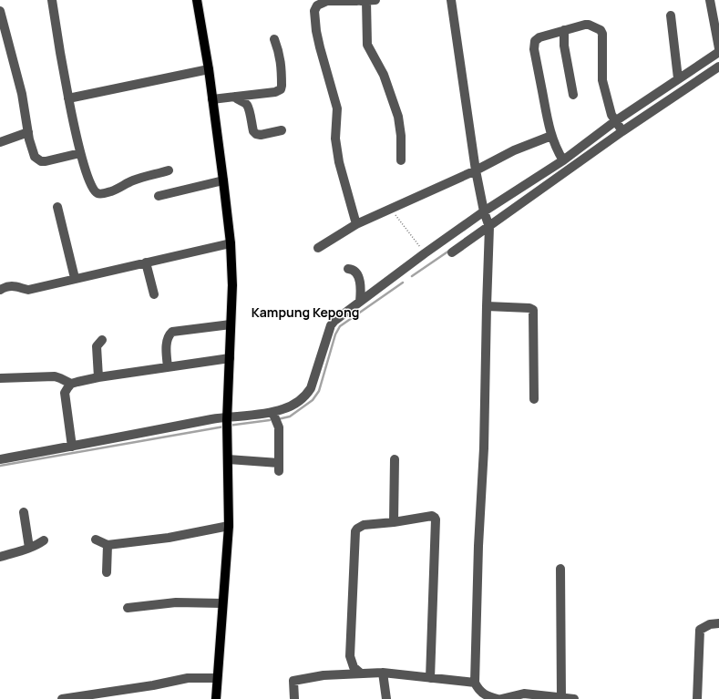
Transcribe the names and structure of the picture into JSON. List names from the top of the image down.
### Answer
{
  "districts": ["Kampung Kepong"]
}
